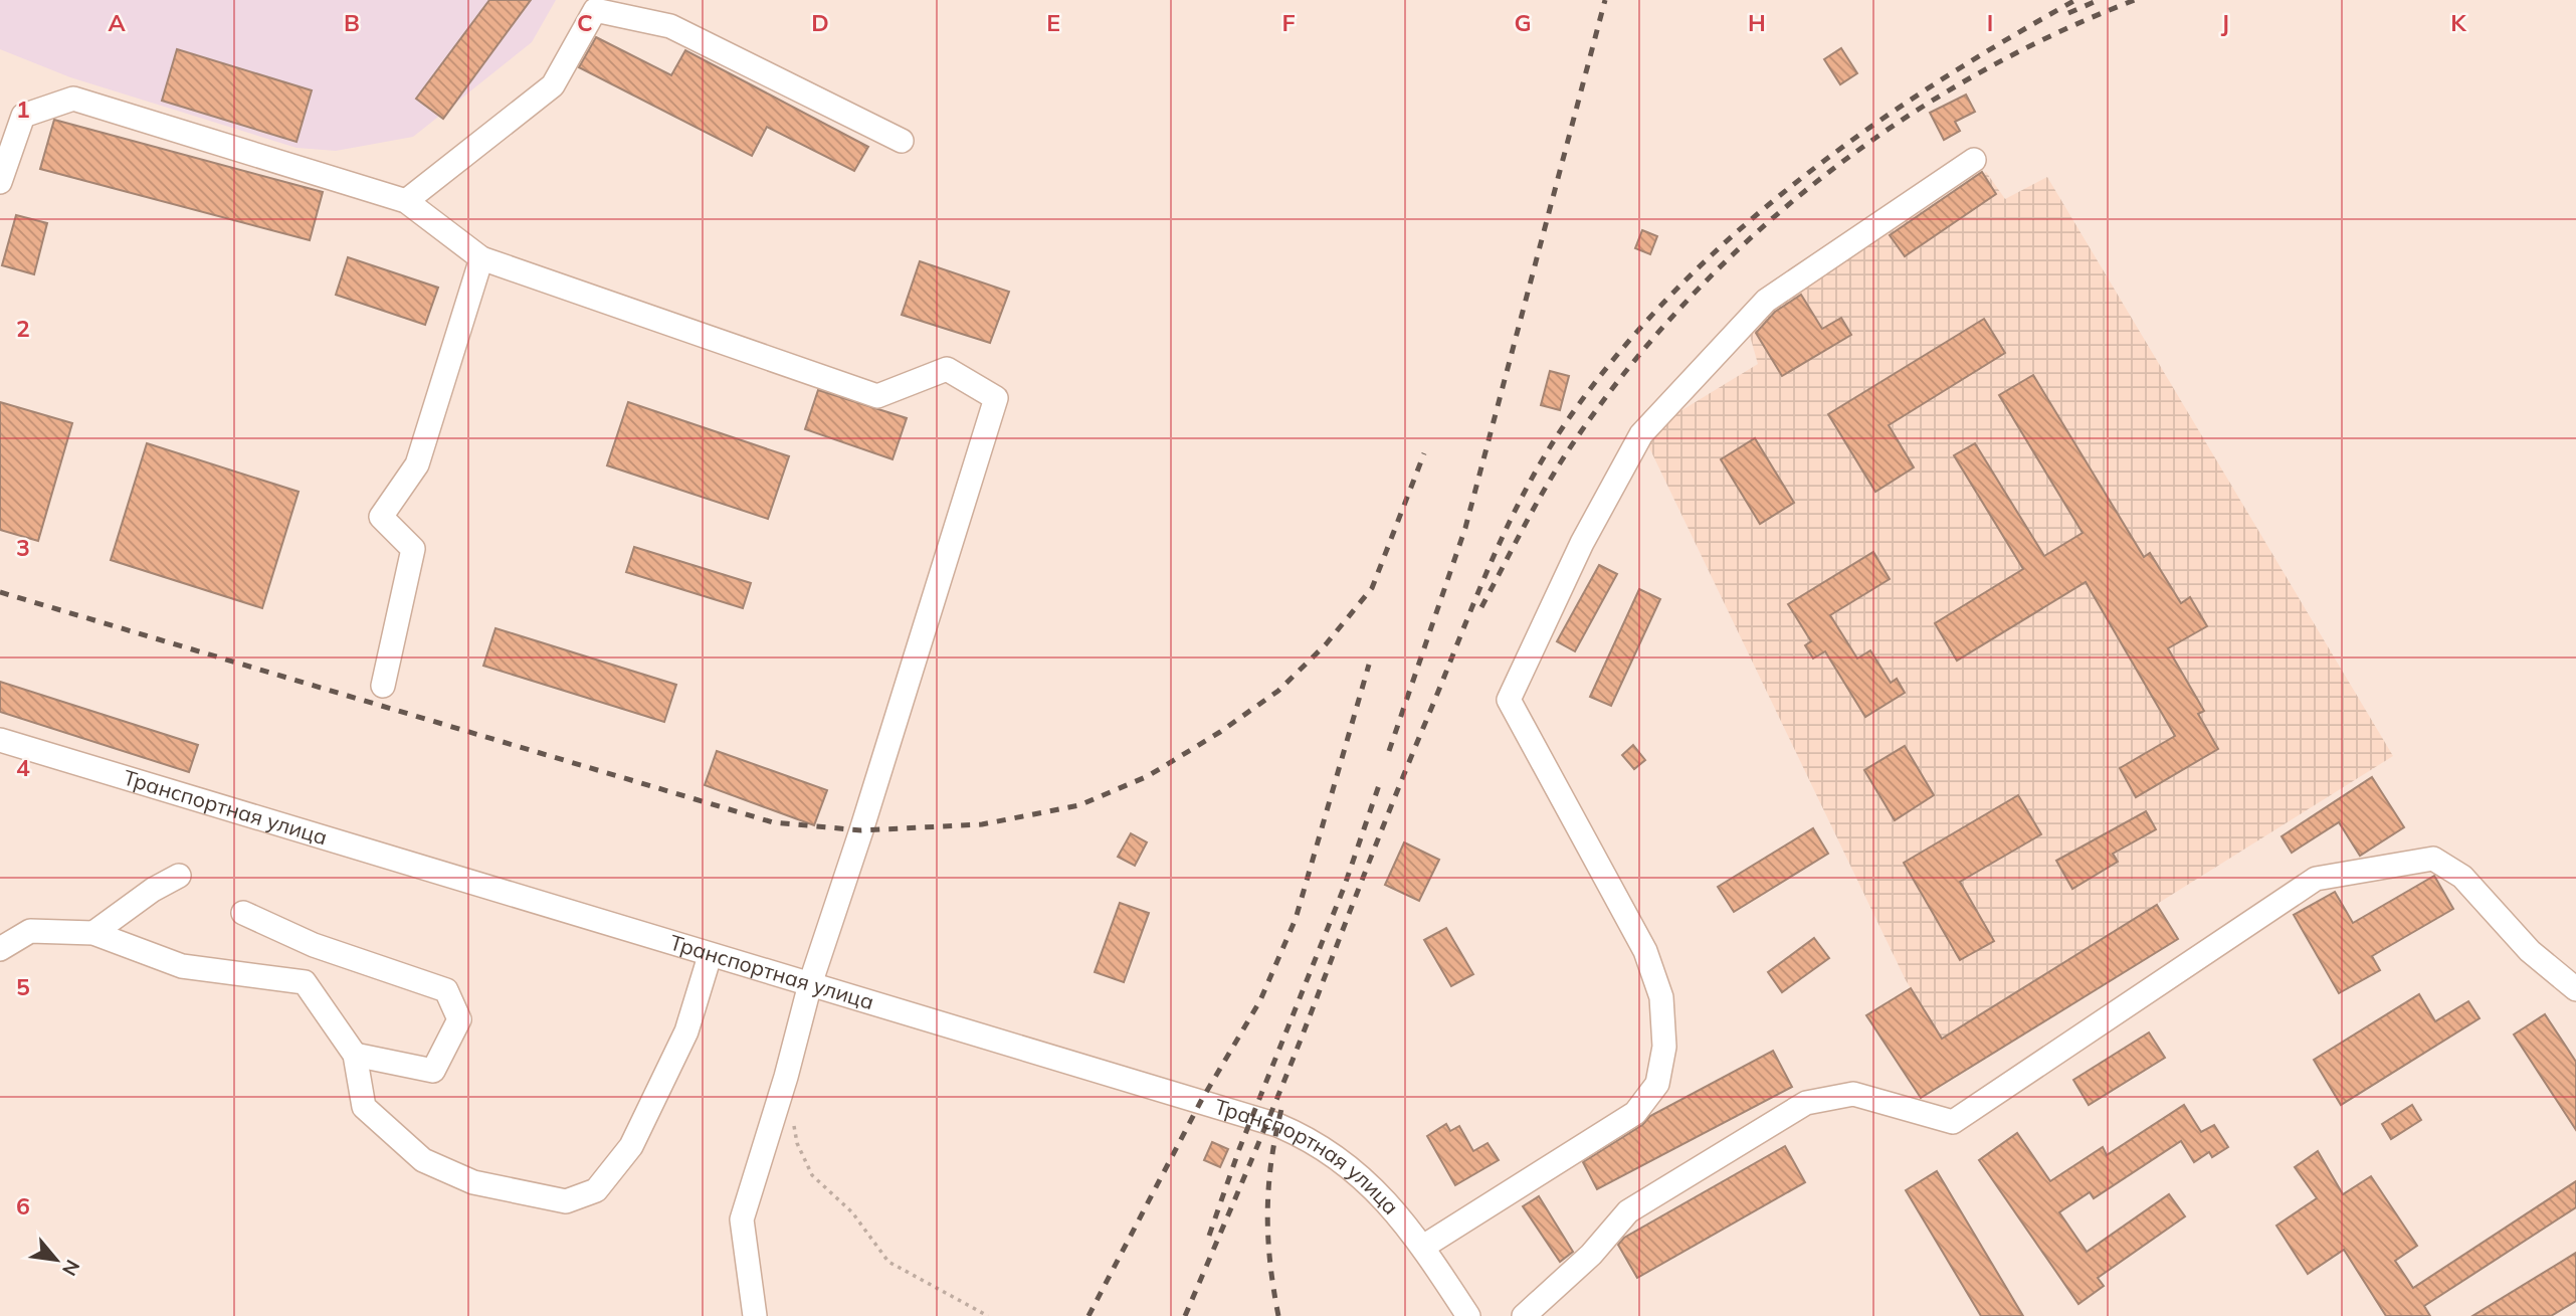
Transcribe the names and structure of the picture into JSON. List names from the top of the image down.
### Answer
{
  "streets": {
    "street": ["Транспортная улица"]
  },
  "north": "bottom right",
  "grid": {
    "columns": [
      "A",
      "B",
      "C",
      "D",
      "E",
      "F",
      "G",
      "H",
      "I",
      "J",
      "K"
    ],
    "rows": [
      "1",
      "2",
      "3",
      "4",
      "5",
      "6"
    ]
  }
}
